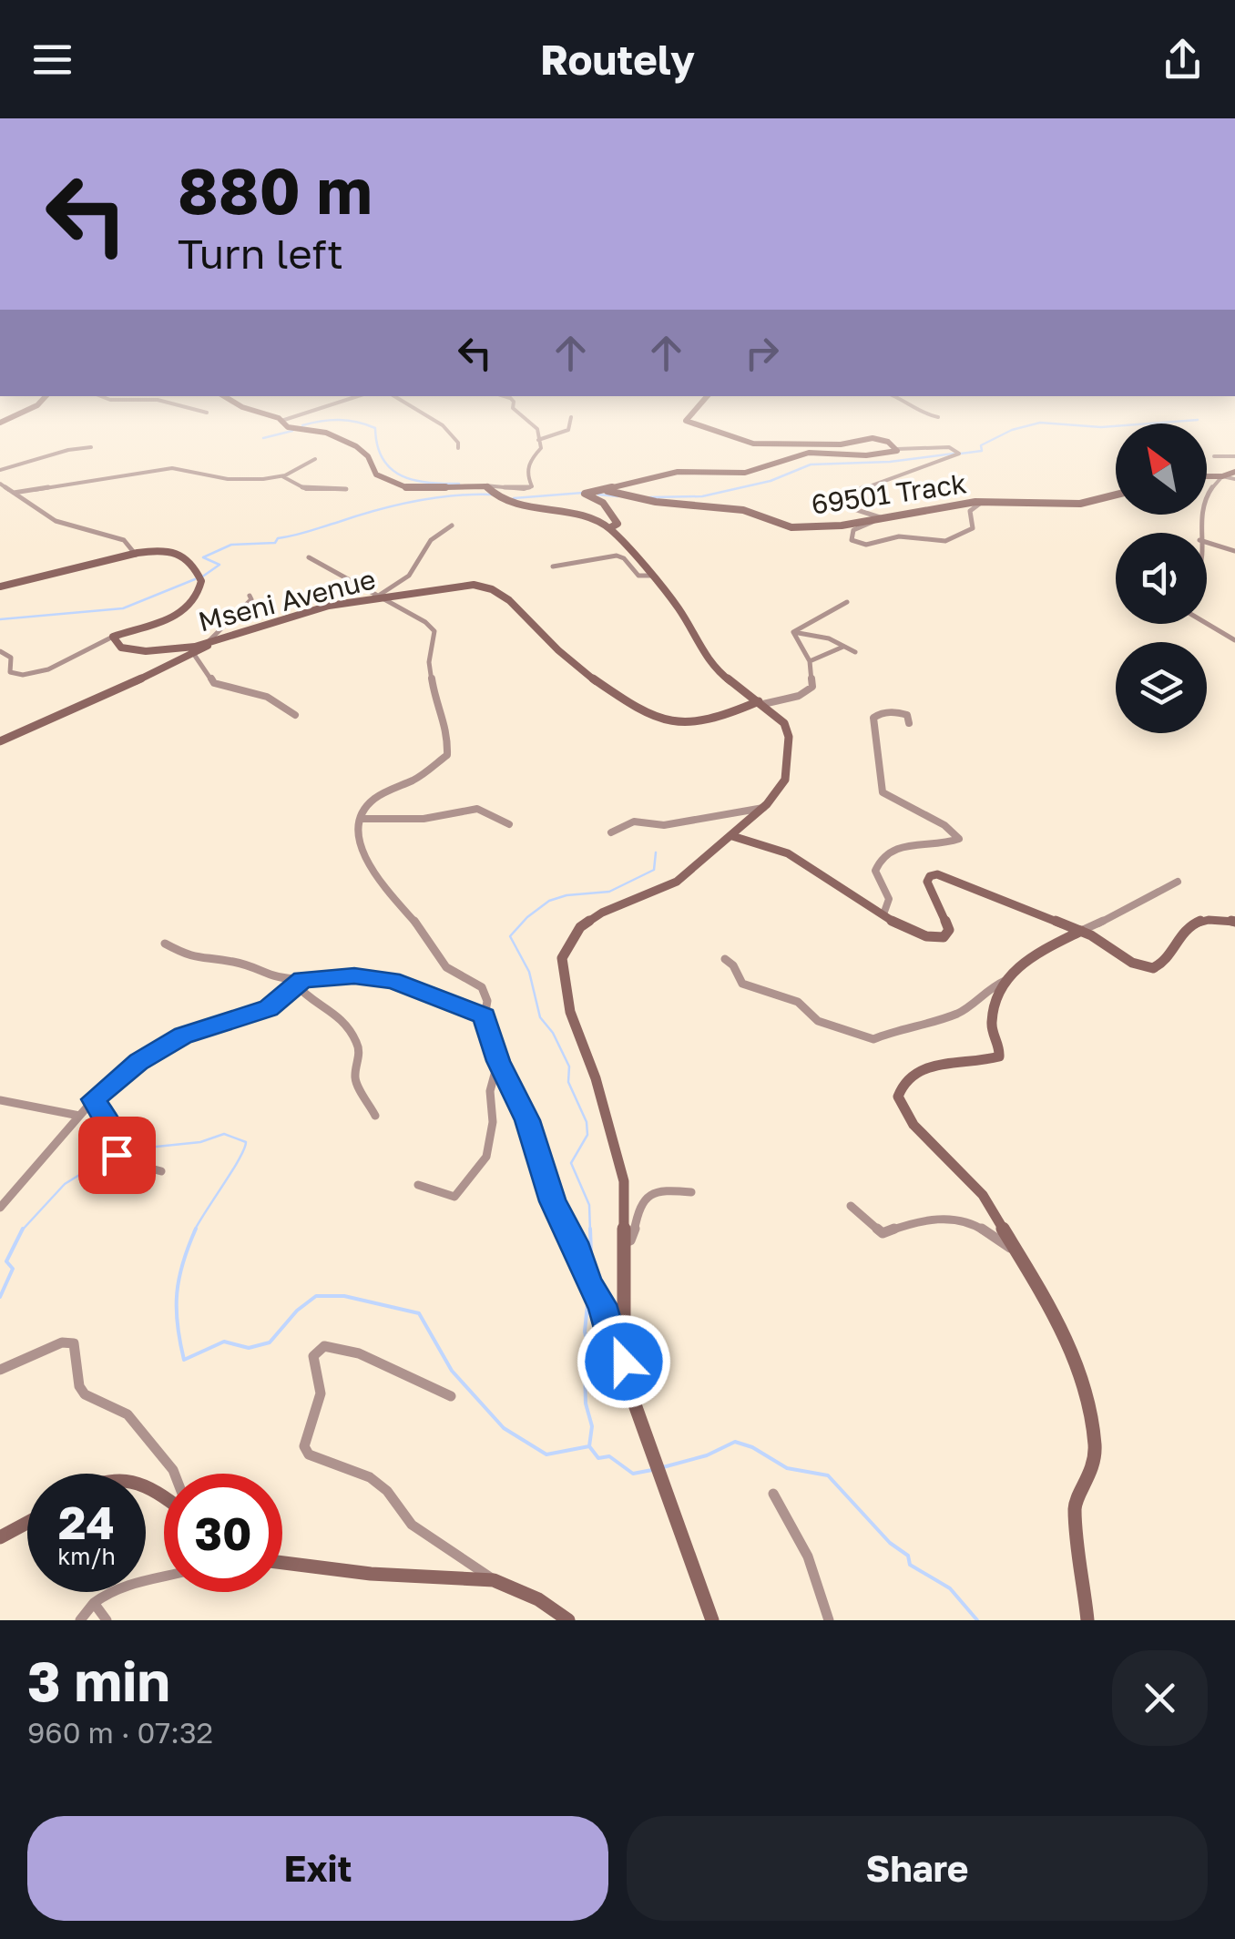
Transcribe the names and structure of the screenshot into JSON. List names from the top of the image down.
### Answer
{
  "streets": {
    "street": ["69501 Track", "Mseni Avenue"]
  },
  "north": "top left",
  "page": {
    "header": "Routely",
    "turn": ["880 m", "Turn left"],
    "speed": "24 km/h",
    "limit": "30",
    "heading": ["3 min", "960 m · 07:32"],
    "buttons": ["Exit", "Share"]
  }
}
